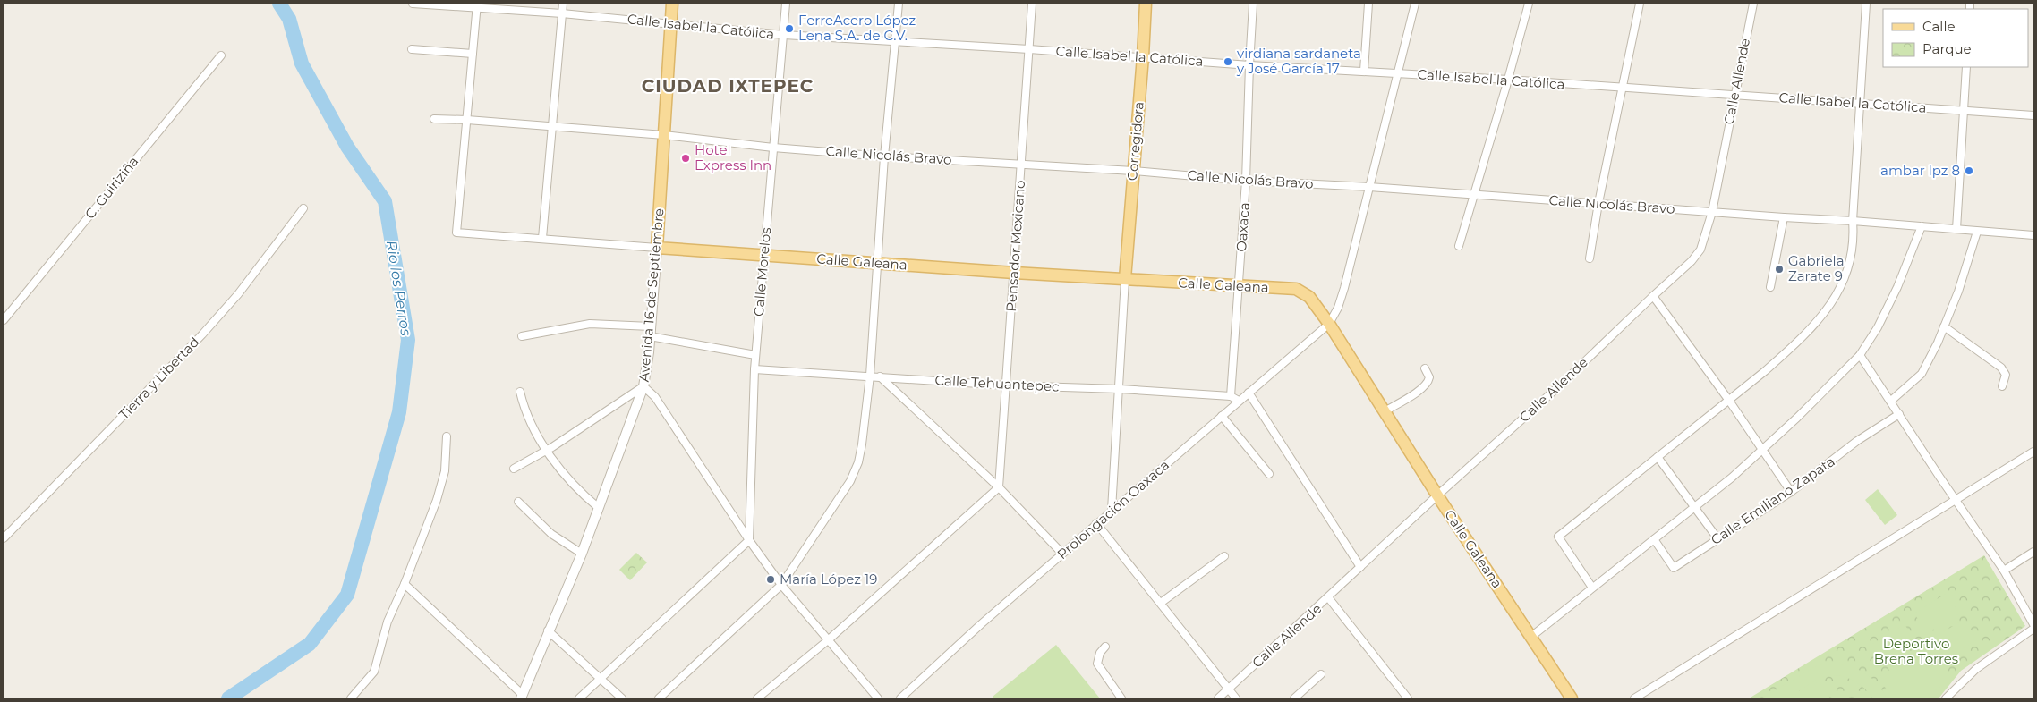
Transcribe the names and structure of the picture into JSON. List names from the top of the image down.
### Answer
{
  "streets": {
    "main road": ["Corregidora", "Calle Galeana", "Avenida 16 de Septiembre"],
    "street": [
      "Calle Isabel la Católica",
      "Calle Allende",
      "Calle Nicolás Bravo",
      "C. Guiriziña",
      "Oaxaca",
      "Pensador Mexicano",
      "Calle Morelos",
      "Tierra y Libertad",
      "Calle Tehuantepec",
      "Calle Emiliano Zapata",
      "Prolongación Oaxaca"
    ]
  },
  "crossings": [
    ["Calle Isabel la Católica", "Calle Allende"],
    ["Calle Isabel la Católica", "Corregidora"],
    ["Calle Isabel la Católica", "Oaxaca"],
    ["Calle Isabel la Católica", "Pensador Mexicano"],
    ["Calle Isabel la Católica", "Calle Morelos"],
    ["Calle Isabel la Católica", "Avenida 16 de Septiembre"],
    ["Calle Allende", "Calle Nicolás Bravo"],
    ["Calle Allende", "Calle Galeana"],
    ["Corregidora", "Calle Nicolás Bravo"],
    ["Corregidora", "Calle Galeana"],
    ["Calle Nicolás Bravo", "Oaxaca"],
    ["Calle Nicolás Bravo", "Pensador Mexicano"],
    ["Calle Nicolás Bravo", "Calle Morelos"],
    ["Calle Nicolás Bravo", "Avenida 16 de Septiembre"],
    ["Oaxaca", "Calle Galeana"],
    ["Oaxaca", "Calle Tehuantepec"],
    ["Pensador Mexicano", "Calle Galeana"],
    ["Pensador Mexicano", "Calle Tehuantepec"],
    ["Calle Galeana", "Calle Morelos"],
    ["Calle Galeana", "Avenida 16 de Septiembre"],
    ["Calle Galeana", "Prolongación Oaxaca"],
    ["Calle Morelos", "Calle Tehuantepec"],
    ["Calle Tehuantepec", "Prolongación Oaxaca"]
  ],
  "districts": ["CIUDAD IXTEPEC"],
  "water": ["Rio los Perros"],
  "parks": ["Deportivo Brena Torres"],
  "places": [
    "FerreAcero López Lena S.A. de C.V.",
    "virdiana sardaneta y José García 17",
    "Hotel Express Inn",
    "ambar lpz 8",
    "Gabriela Zarate 9",
    "María López 19"
  ],
  "legend": ["Calle", "Parque"]
}
